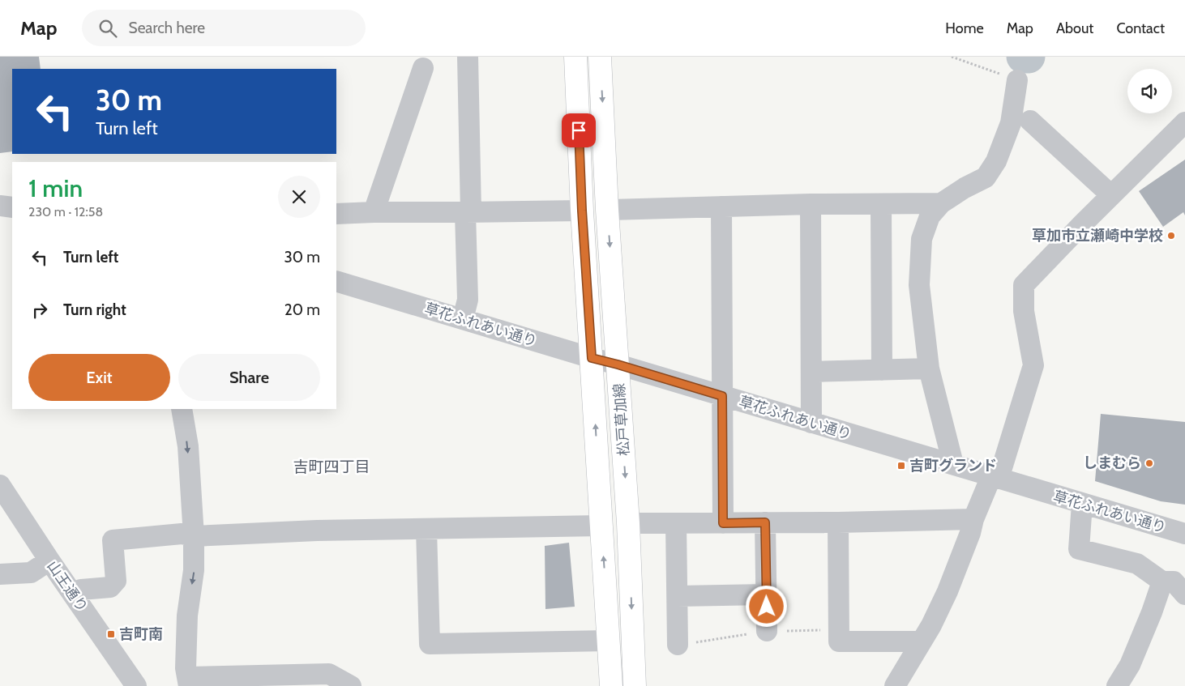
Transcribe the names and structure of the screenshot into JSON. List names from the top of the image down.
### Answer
{
  "streets": {
    "main road": ["松戸草加線"],
    "street": ["草花ふれあい通り", "山王通り"]
  },
  "crossings": [
    ["草花ふれあい通り", "松戸草加線"]
  ],
  "districts": ["吉町四丁目"],
  "places": {
    "other": ["草加市立瀬崎中学校", "しまむら"],
    "transit": ["吉町グランド", "吉町南"]
  },
  "page": {
    "header": "Map",
    "search": "Search here",
    "nav": [
      "Home",
      "Map",
      "About",
      "Contact"
    ],
    "turn": ["30 m", "Turn left"],
    "heading": ["1 min", "230 m · 12:58"],
    "list": [
      {
        "name": "Turn left",
        "value": "30 m"
      },
      {
        "name": "Turn right",
        "value": "20 m"
      }
    ],
    "buttons": ["Exit", "Share"]
  }
}
